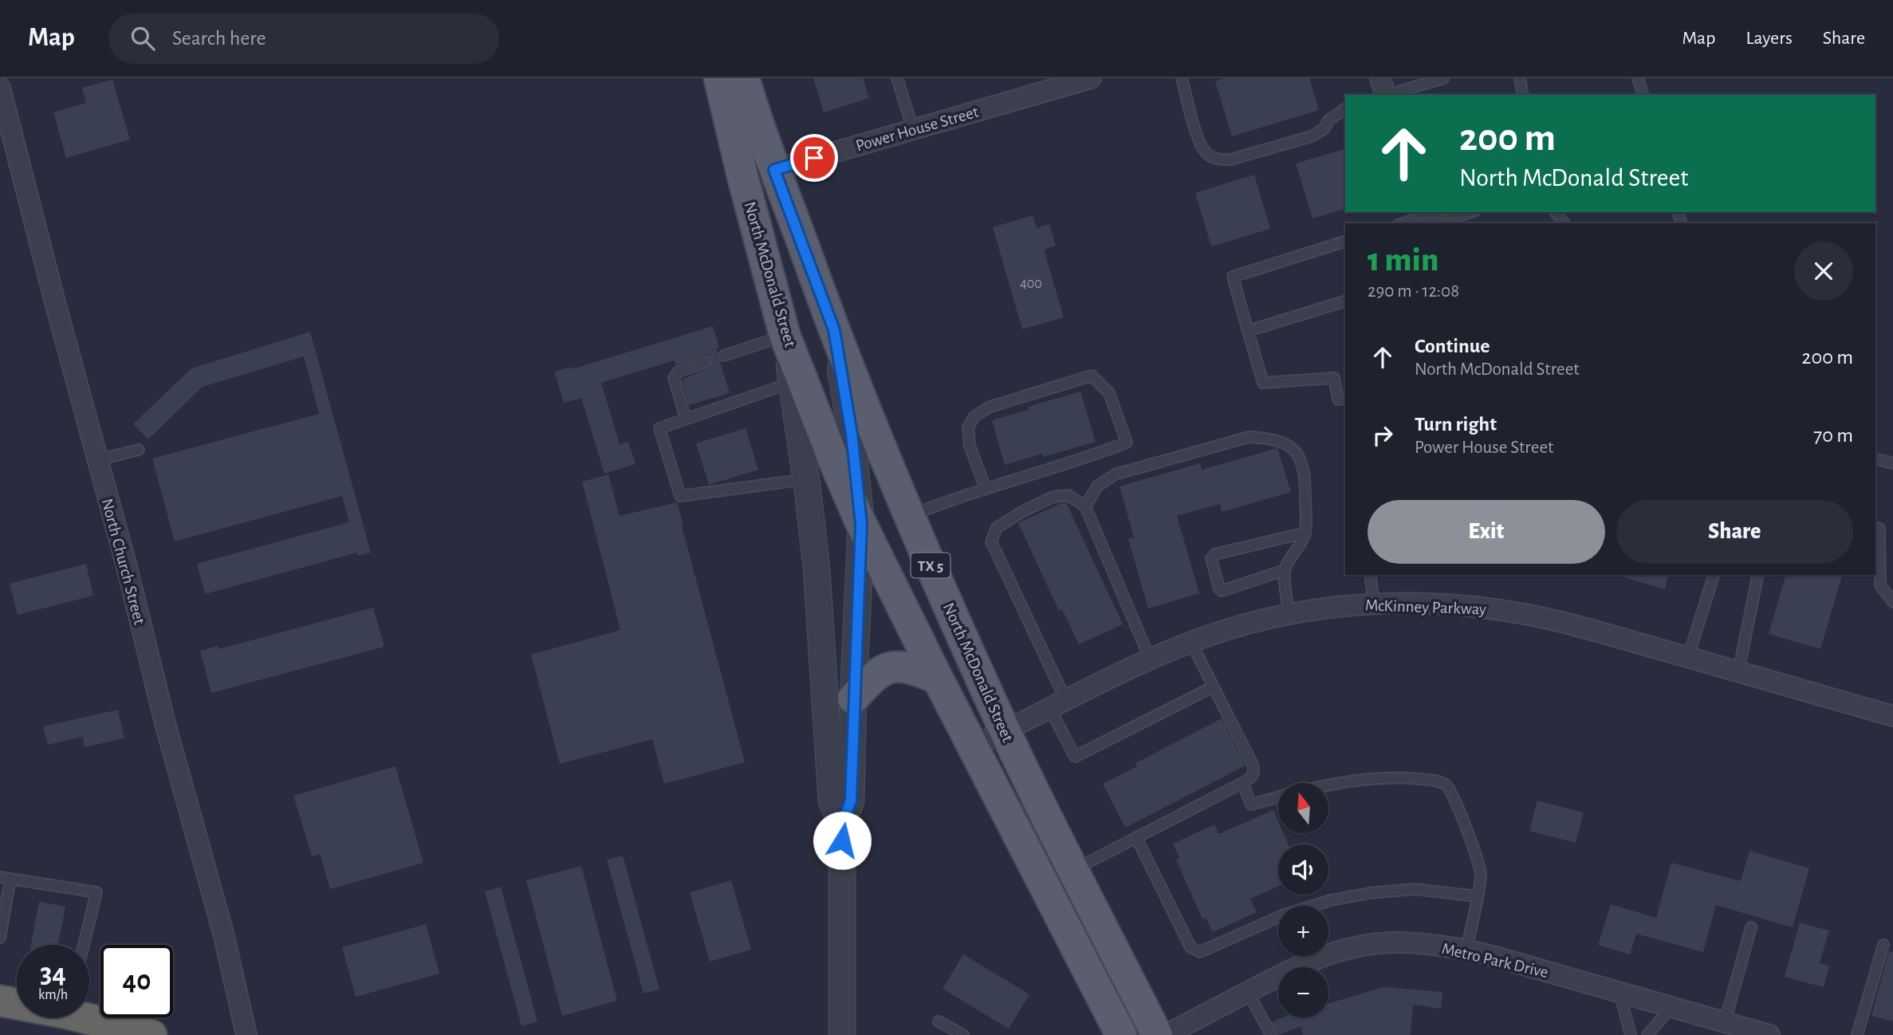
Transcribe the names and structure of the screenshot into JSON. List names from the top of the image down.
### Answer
{
  "streets": {
    "main road": ["North McDonald Street", "TX 5"],
    "street": [
      "Power House Street",
      "North Church Street",
      "McKinney Parkway",
      "Metro Park Drive"
    ]
  },
  "crossings": [
    ["Power House Street", "North McDonald Street"],
    ["North McDonald Street", "McKinney Parkway"]
  ],
  "house_numbers": ["400"],
  "north": "top",
  "page": {
    "header": "Map",
    "search": "Search here",
    "nav": ["Map", "Layers", "Share"],
    "turn": ["200 m", "North McDonald Street"],
    "heading": ["1 min", "290 m · 12:08"],
    "list": [
      {
        "name": "Continue",
        "note": "North McDonald Street",
        "value": "200 m"
      },
      {
        "name": "Turn right",
        "note": "Power House Street",
        "value": "70 m"
      }
    ],
    "buttons": ["Exit", "Share"],
    "map_buttons": ["+", "−"],
    "speed": "34 km/h",
    "limit": "40"
  }
}
